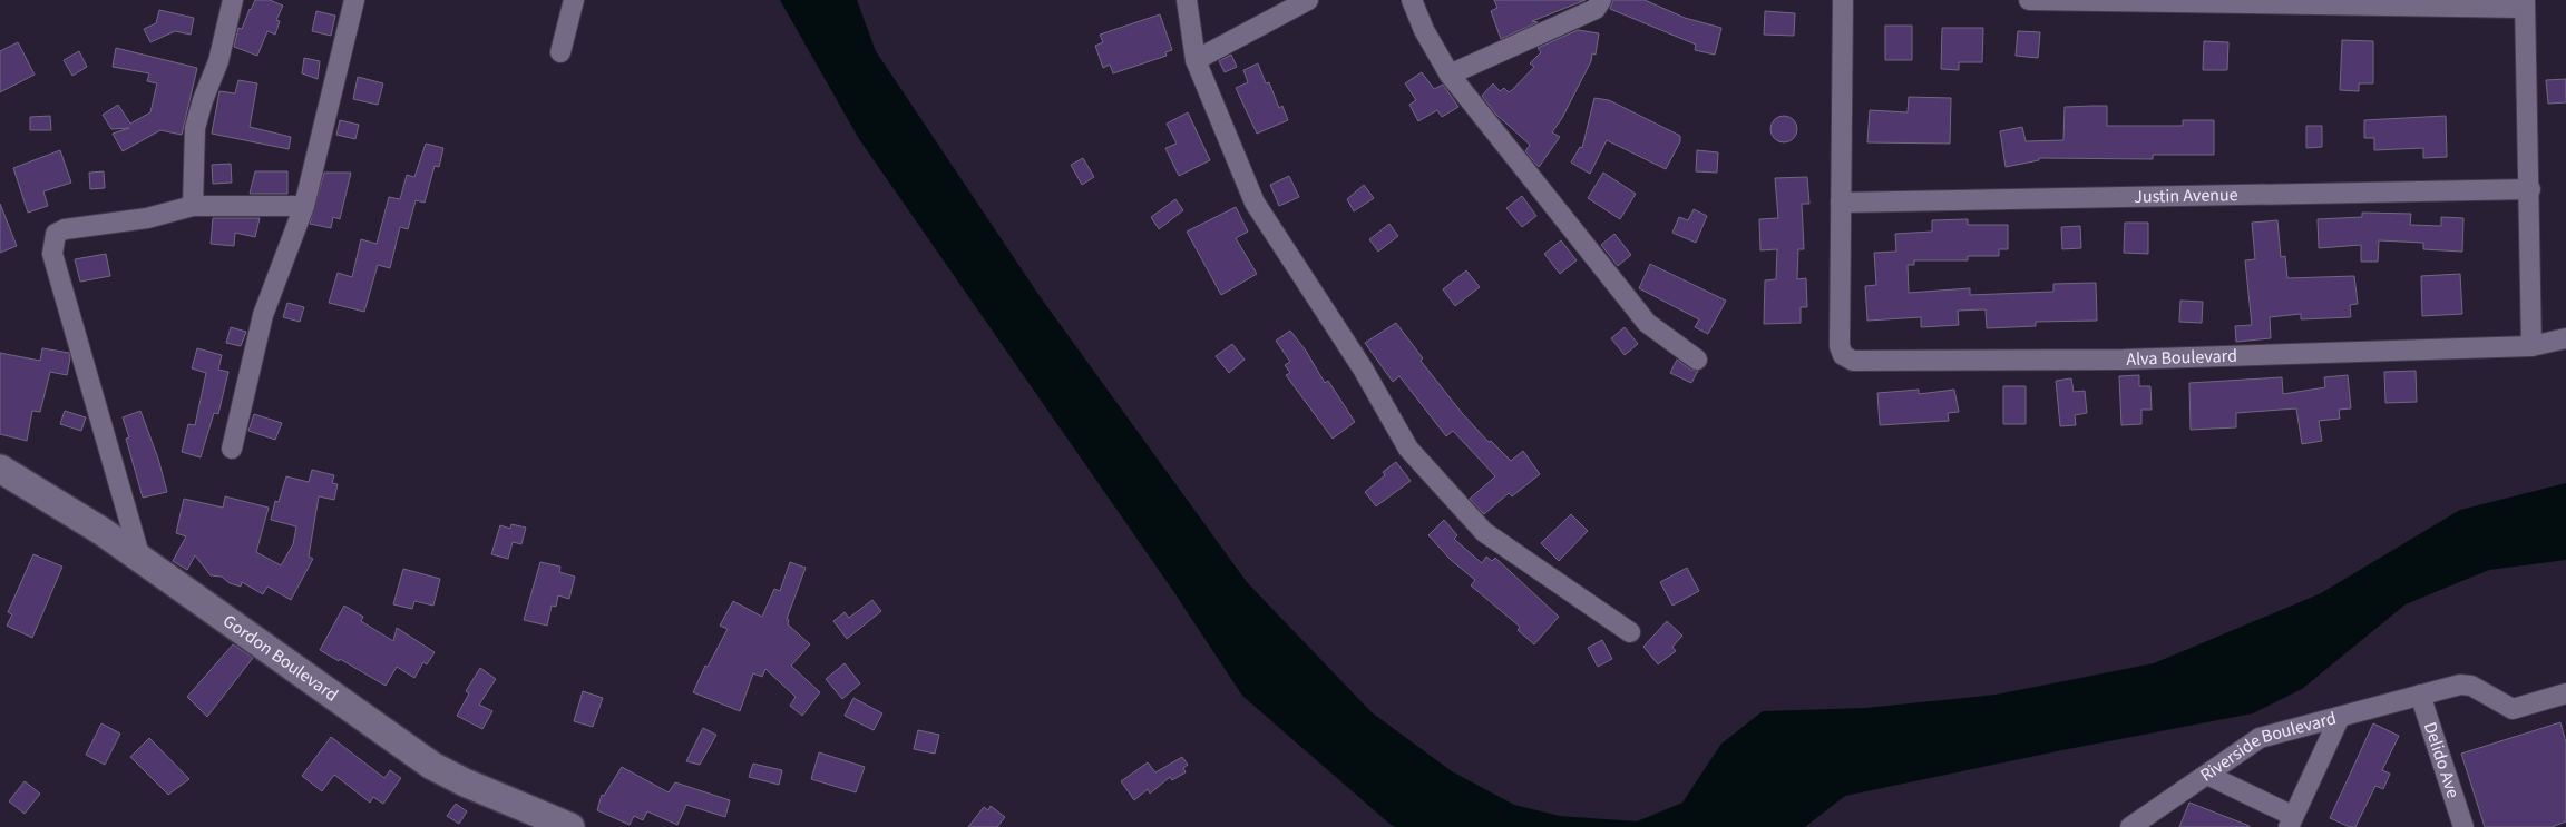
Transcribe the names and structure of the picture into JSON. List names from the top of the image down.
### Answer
{
  "streets": {
    "street": [
      "Justin Avenue",
      "Alva Boulevard",
      "Gordon Boulevard",
      "Riverside Boulevard",
      "Delido Ave"
    ]
  },
  "crossings": [
    ["Justin Avenue", "Alva Boulevard"],
    ["Riverside Boulevard", "Delido Ave"]
  ]
}
